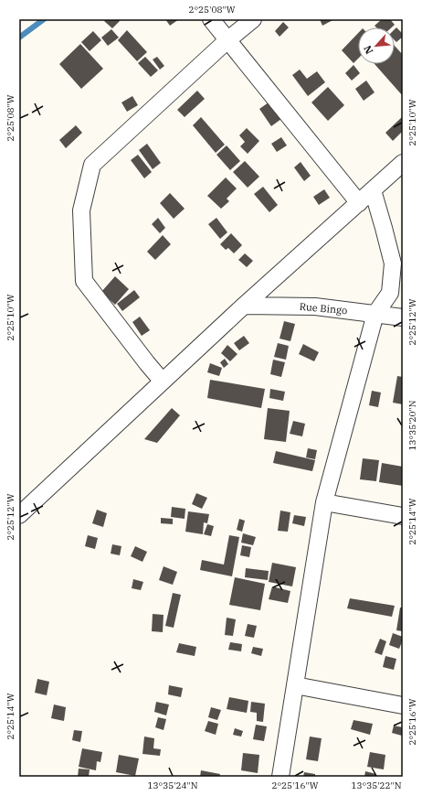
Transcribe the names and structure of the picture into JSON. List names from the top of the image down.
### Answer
{
  "streets": {
    "street": ["Rue Bingo"]
  },
  "north": "bottom left",
  "coordinates": [
    "2°25'08\"W",
    "2°25'10\"W",
    "2°25'12\"W",
    "13°35'20\"N",
    "2°25'14\"W",
    "2°25'16\"W",
    "13°35'24\"N",
    "13°35'22\"N"
  ]
}
